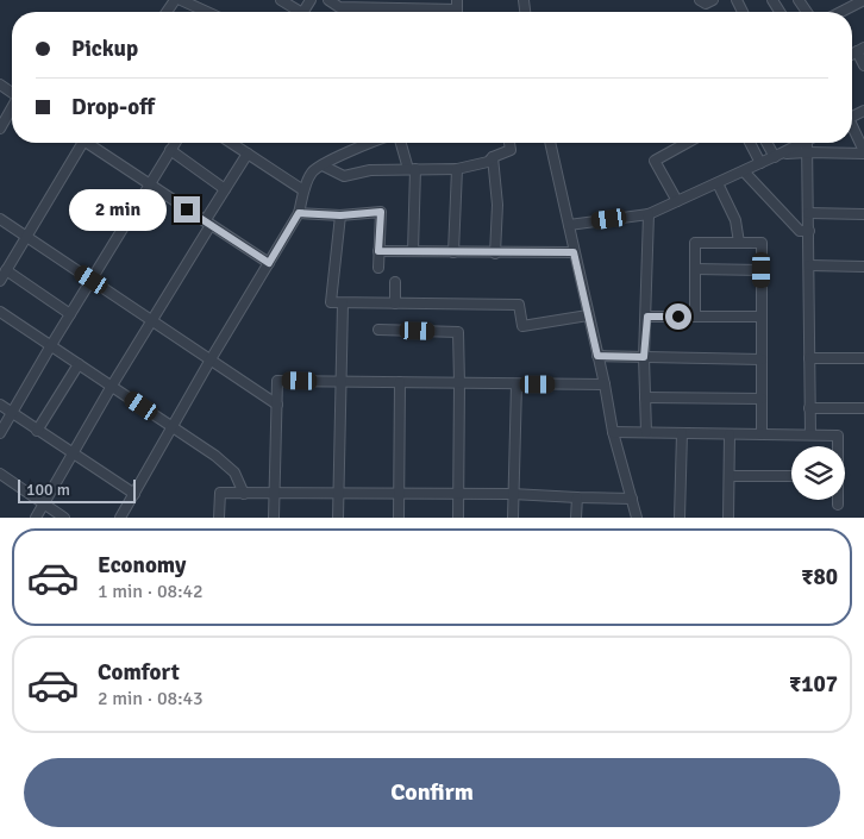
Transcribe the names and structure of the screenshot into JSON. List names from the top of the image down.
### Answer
{
  "scale_bar": "100 m",
  "page": {
    "banner": ["Pickup", "Drop-off"],
    "bubble": "2 min",
    "scale": "100 m",
    "list": [
      {
        "name": "Economy",
        "note": "1 min · 08:42",
        "value": "₹80"
      },
      {
        "name": "Comfort",
        "note": "2 min · 08:43",
        "value": "₹107"
      }
    ],
    "buttons": "Confirm"
  }
}
